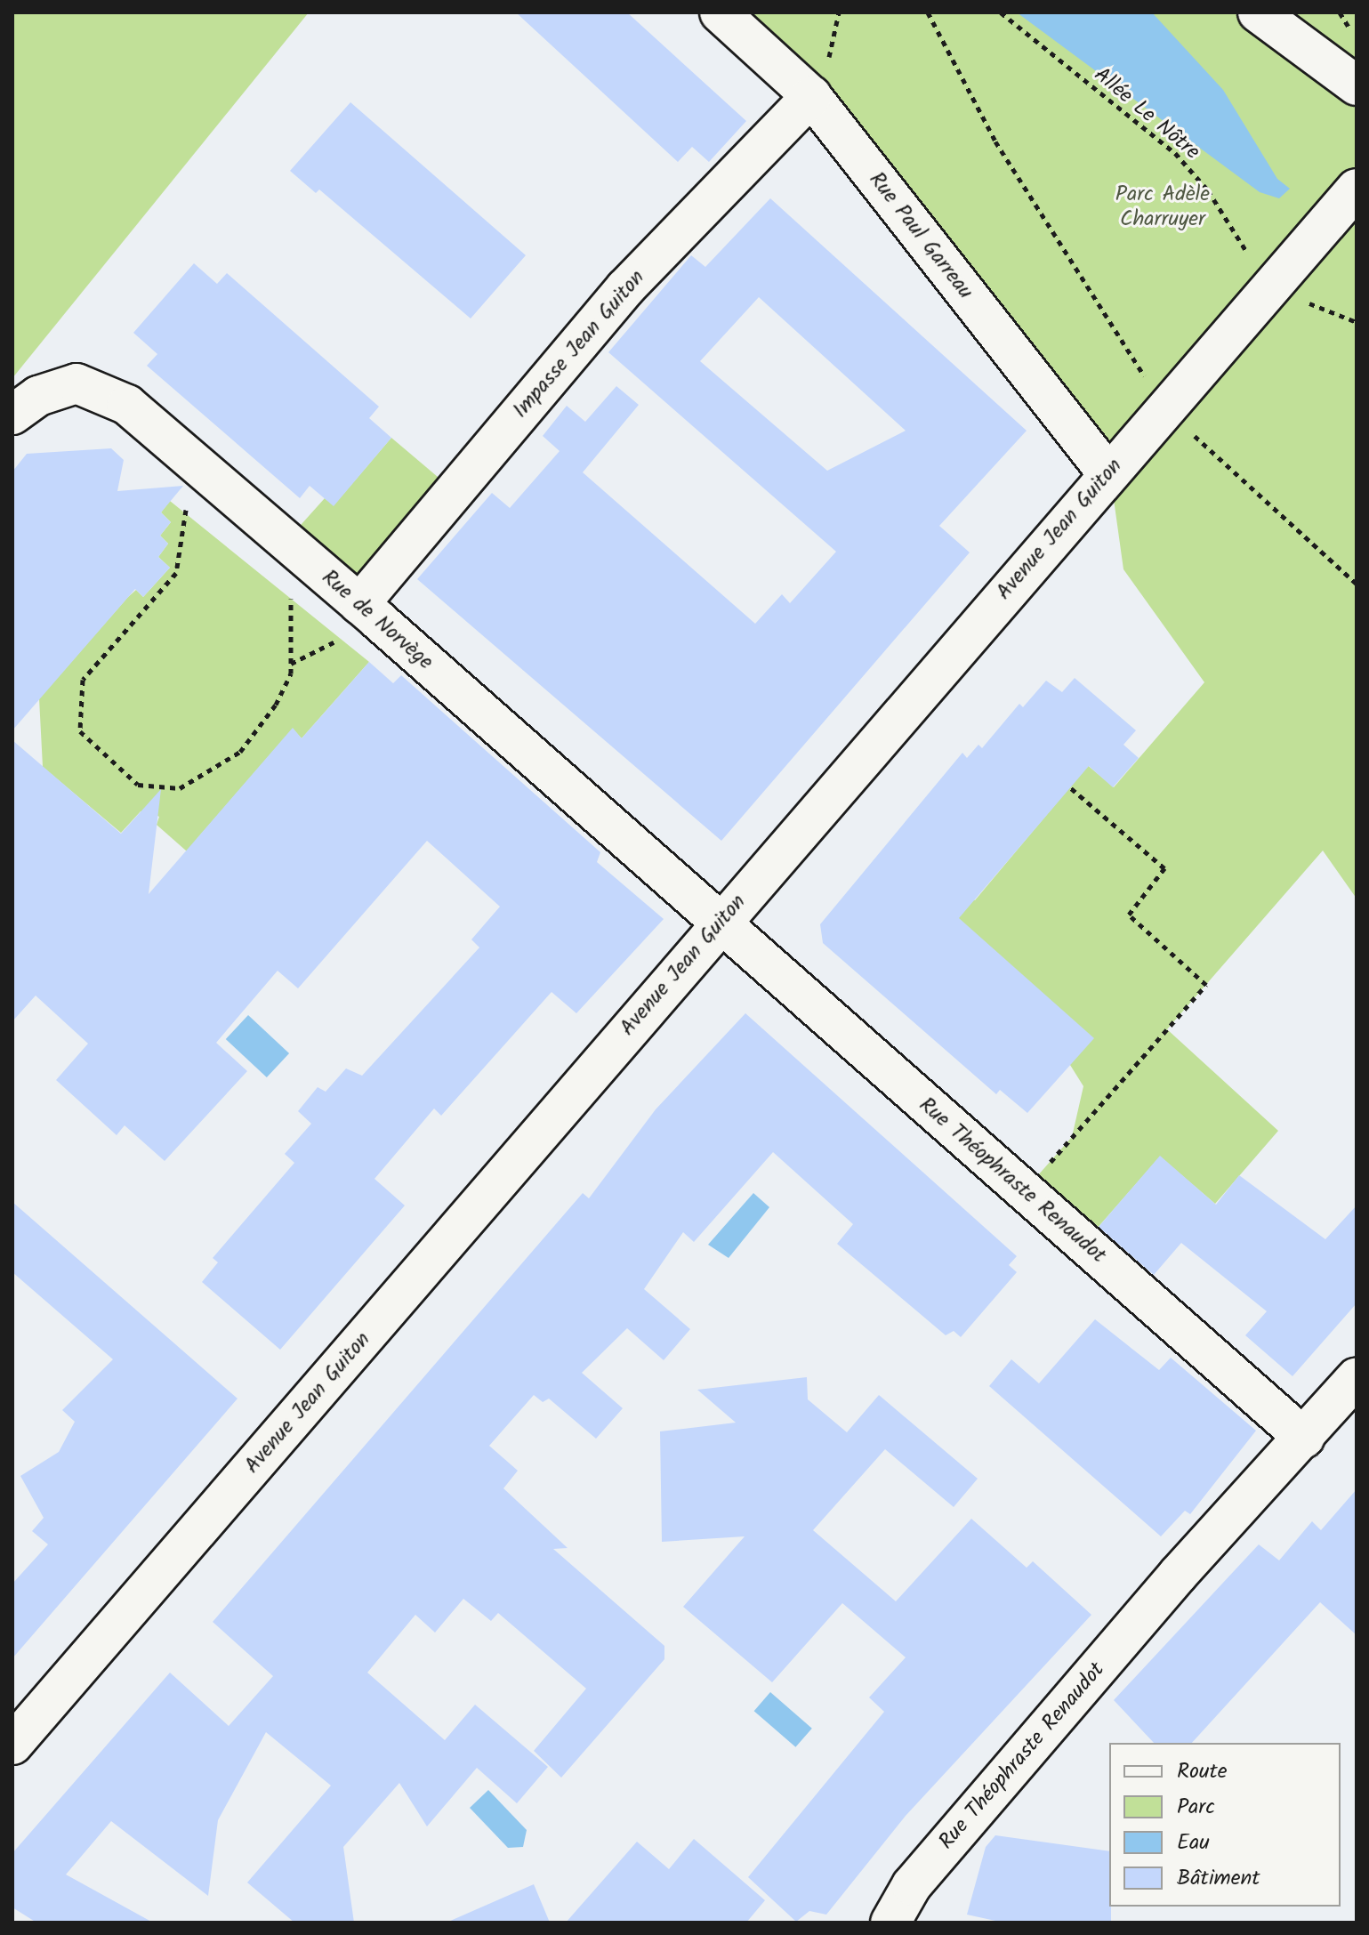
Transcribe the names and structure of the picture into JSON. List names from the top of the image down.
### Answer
{
  "streets": {
    "street": [
      "Rue Paul Garreau",
      "Impasse Jean Guiton",
      "Avenue Jean Guiton",
      "Rue de Norvège",
      "Rue Théophraste Renaudot"
    ],
    "path": ["Allée Le Nôtre"]
  },
  "crossings": [
    ["Allée Le Nôtre", "Avenue Jean Guiton"],
    ["Rue Paul Garreau", "Impasse Jean Guiton"],
    ["Rue Paul Garreau", "Avenue Jean Guiton"],
    ["Impasse Jean Guiton", "Rue de Norvège"],
    ["Avenue Jean Guiton", "Rue de Norvège"],
    ["Avenue Jean Guiton", "Rue Théophraste Renaudot"],
    ["Rue de Norvège", "Rue Théophraste Renaudot"]
  ],
  "parks": ["Parc Adèle Charruyer"],
  "legend": [
    "Route",
    "Parc",
    "Eau",
    "Bâtiment"
  ]
}
